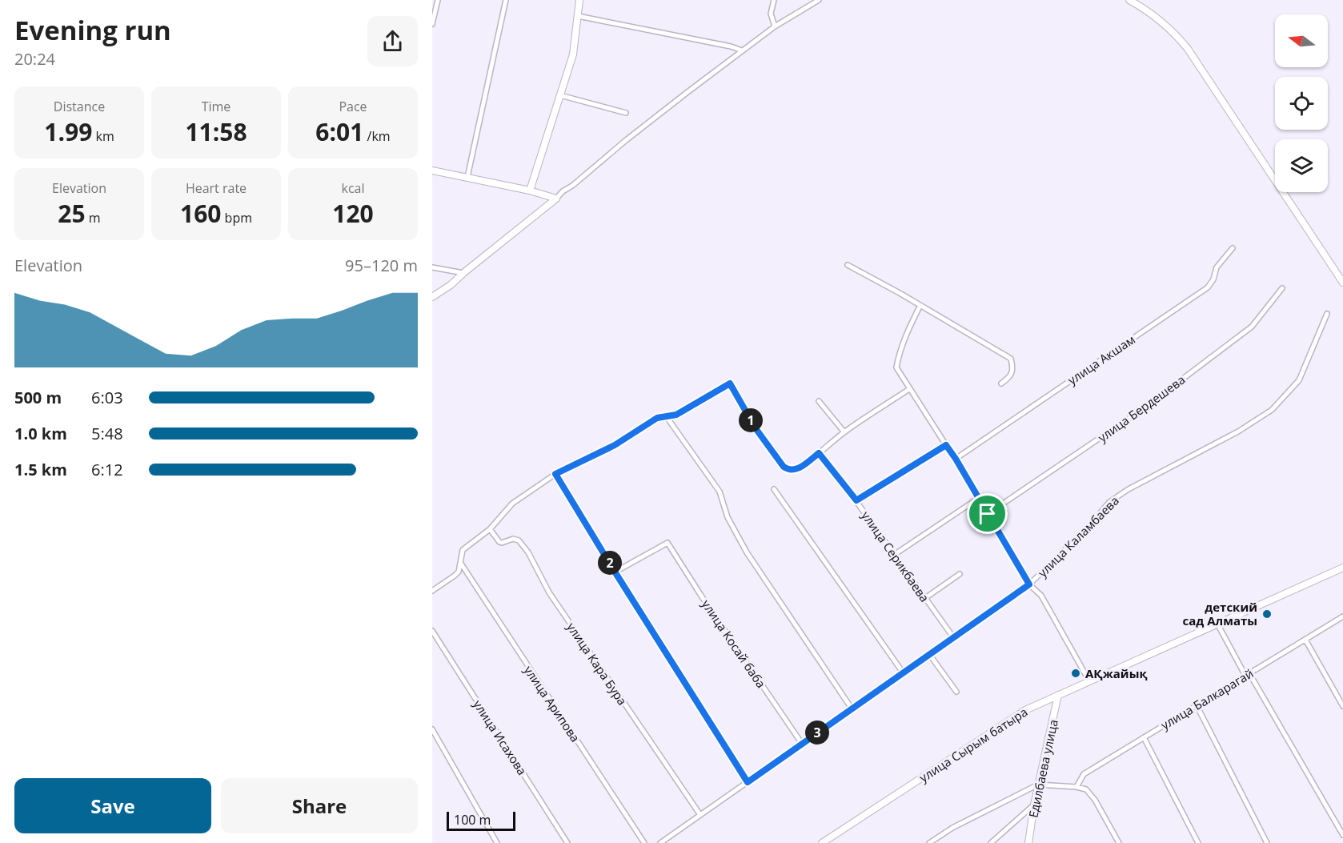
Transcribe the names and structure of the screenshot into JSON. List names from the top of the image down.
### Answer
{
  "streets": {
    "street": [
      "улица Акшам",
      "улица Бердешева",
      "улица Каламбаева",
      "улица Серикбаева",
      "улица Косай баба",
      "улица Кара Бура",
      "улица Балкарагай",
      "улица Арипова",
      "улица Исахова",
      "улица Сырым батыра",
      "Едилбаева улица"
    ]
  },
  "crossings": [
    ["улица Каламбаева", "улица Серикбаева"],
    ["улица Каламбаева", "улица Косай баба"],
    ["улица Каламбаева", "улица Кара Бура"],
    ["улица Сырым батыра", "Едилбаева улица"]
  ],
  "places": ["детский сад Алматы", "АҚжайық"],
  "scale_bar": "100 m",
  "north": "left",
  "page": {
    "heading": ["Evening run", "20:24"],
    "stats": [
      ["Distance", "1.99 km"],
      ["Time", "11:58"],
      ["Pace", "6:01 /km"],
      ["Elevation", "25 m"],
      ["Heart rate", "160 bpm"],
      ["kcal", "120"]
    ],
    "chart": ["Elevation", "95–120 m"],
    "list": [
      {
        "name": "500 m",
        "note": "6:03"
      },
      {
        "name": "1.0 km",
        "note": "5:48"
      },
      {
        "name": "1.5 km",
        "note": "6:12"
      }
    ],
    "pins": ["1", "2", "3"],
    "buttons": ["Save", "Share"],
    "scale": "100 m"
  }
}
